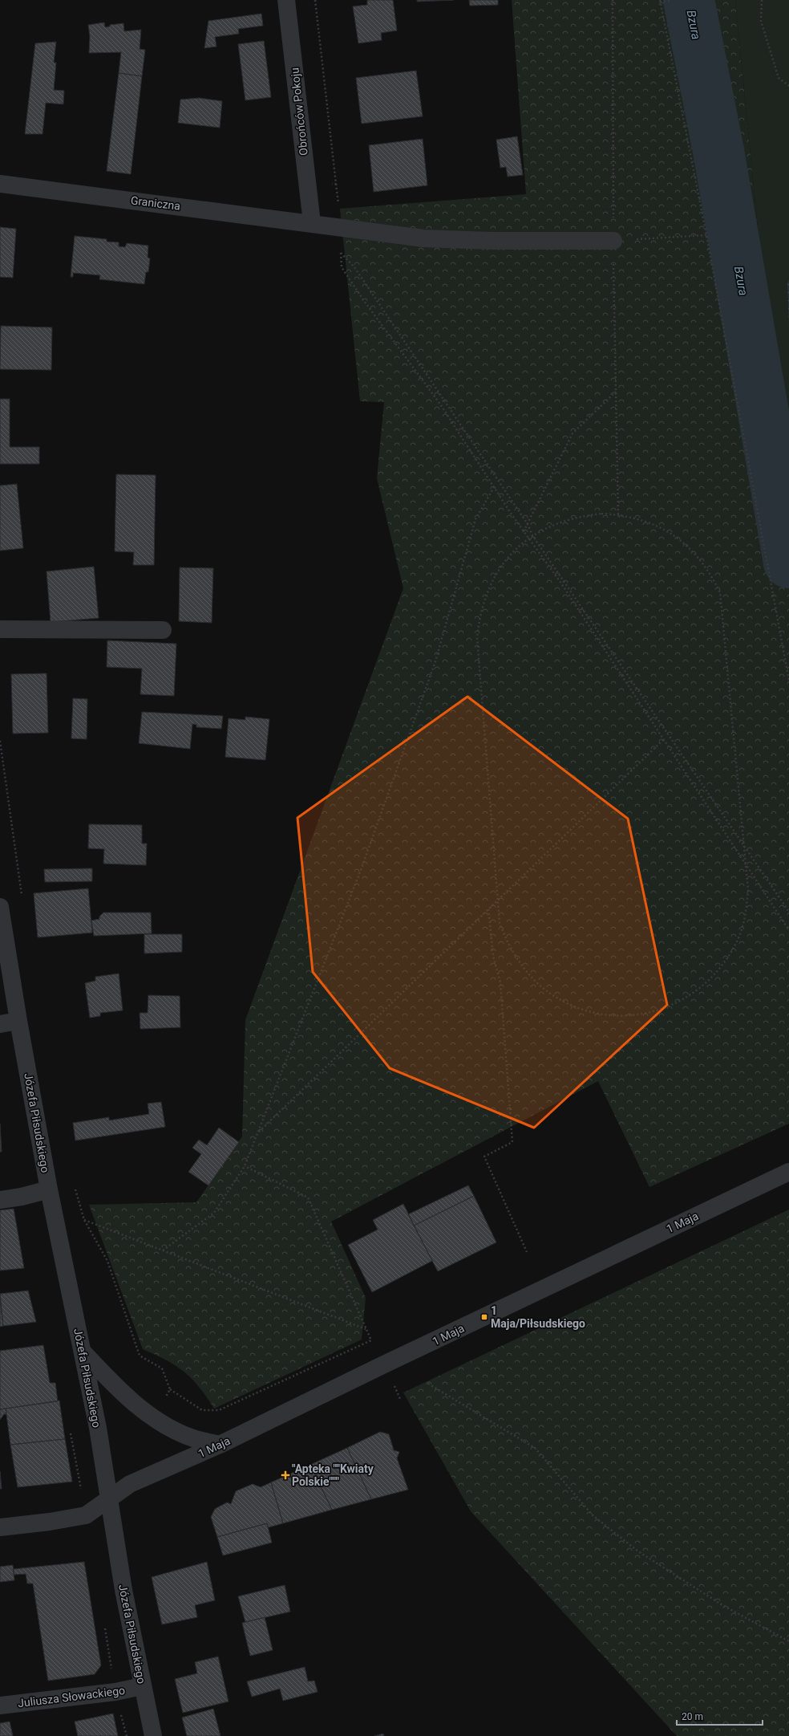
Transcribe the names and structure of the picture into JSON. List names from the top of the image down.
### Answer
{
  "streets": {
    "street": [
      "Obrońców Pokoju",
      "Graniczna",
      "Józefa Piłsudskiego",
      "1 Maja",
      "Juliusza Słowackiego"
    ]
  },
  "crossings": [
    ["Obrońców Pokoju", "Graniczna"],
    ["Józefa Piłsudskiego", "1 Maja"],
    ["Józefa Piłsudskiego", "Juliusza Słowackiego"]
  ],
  "water": ["Bzura"],
  "places": {
    "transit": ["1 Maja/Piłsudskiego"],
    "health": ["\"Apteka \"\"Kwiaty Polskie\"\"\""]
  },
  "scale_bar": "20 m"
}
